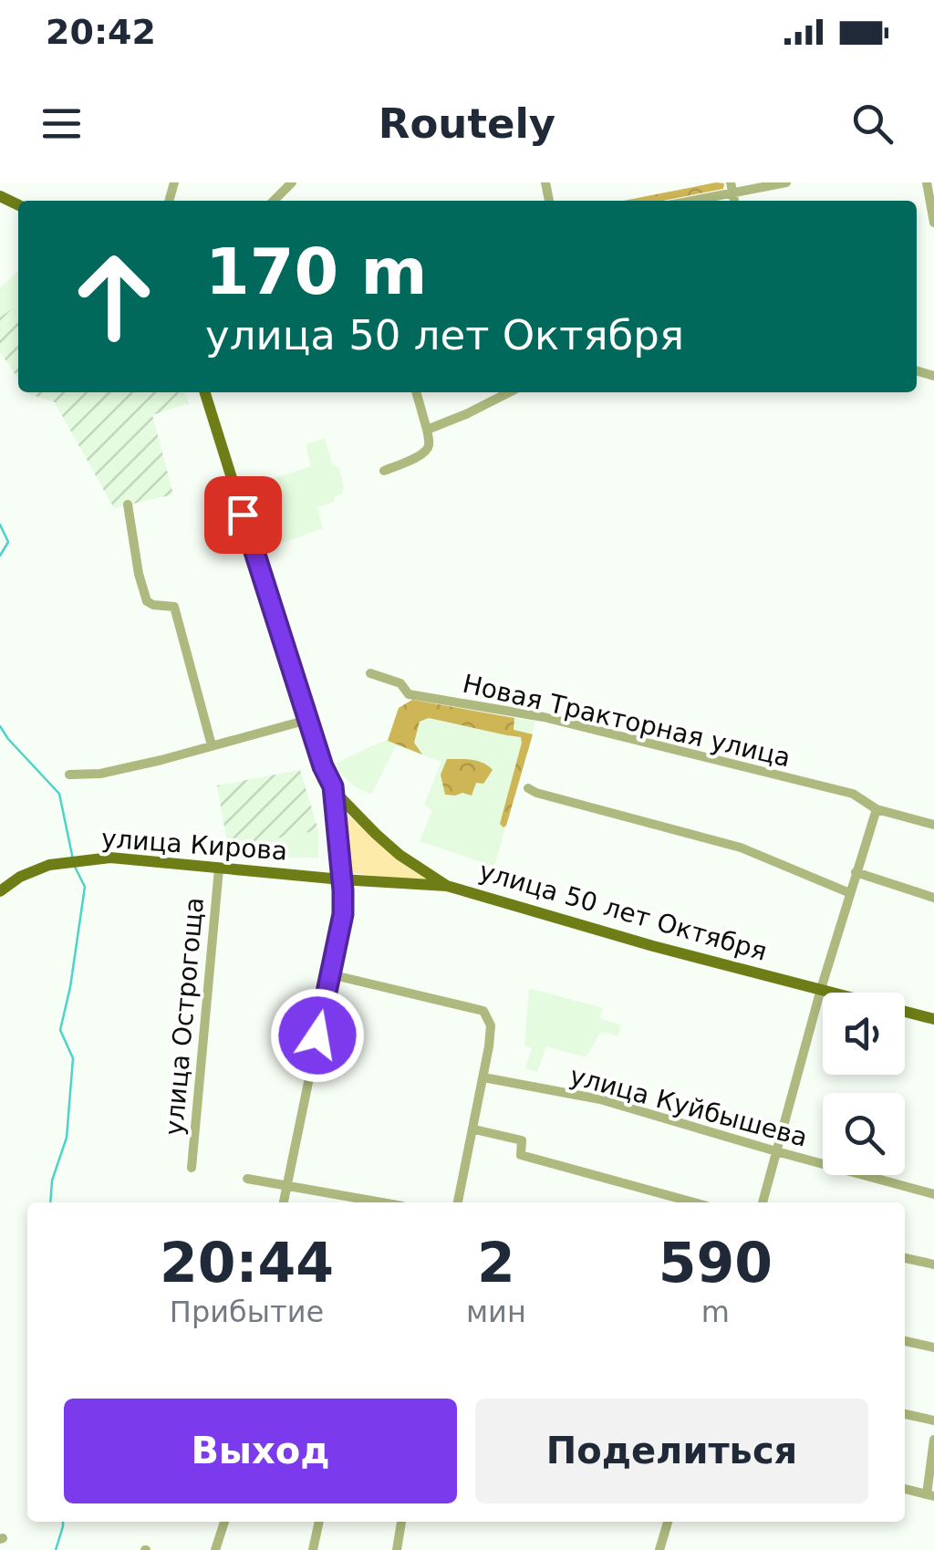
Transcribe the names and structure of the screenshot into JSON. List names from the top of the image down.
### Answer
{
  "streets": {
    "main road": ["улица Кирова", "улица 50 лет Октября"],
    "street": ["Новая Тракторная улица", "улица Острогоща", "улица Куйбышева"]
  },
  "crossings": [
    ["улица Кирова", "улица 50 лет Октября"],
    ["улица Кирова", "улица Острогоща"]
  ],
  "page": {
    "status": "20:42",
    "header": "Routely",
    "turn": ["170 m", "улица 50 лет Октября"],
    "eta": [
      "20:44",
      "Прибытие",
      "2",
      "мин",
      "590",
      "m"
    ],
    "buttons": ["Выход", "Поделиться"]
  }
}
